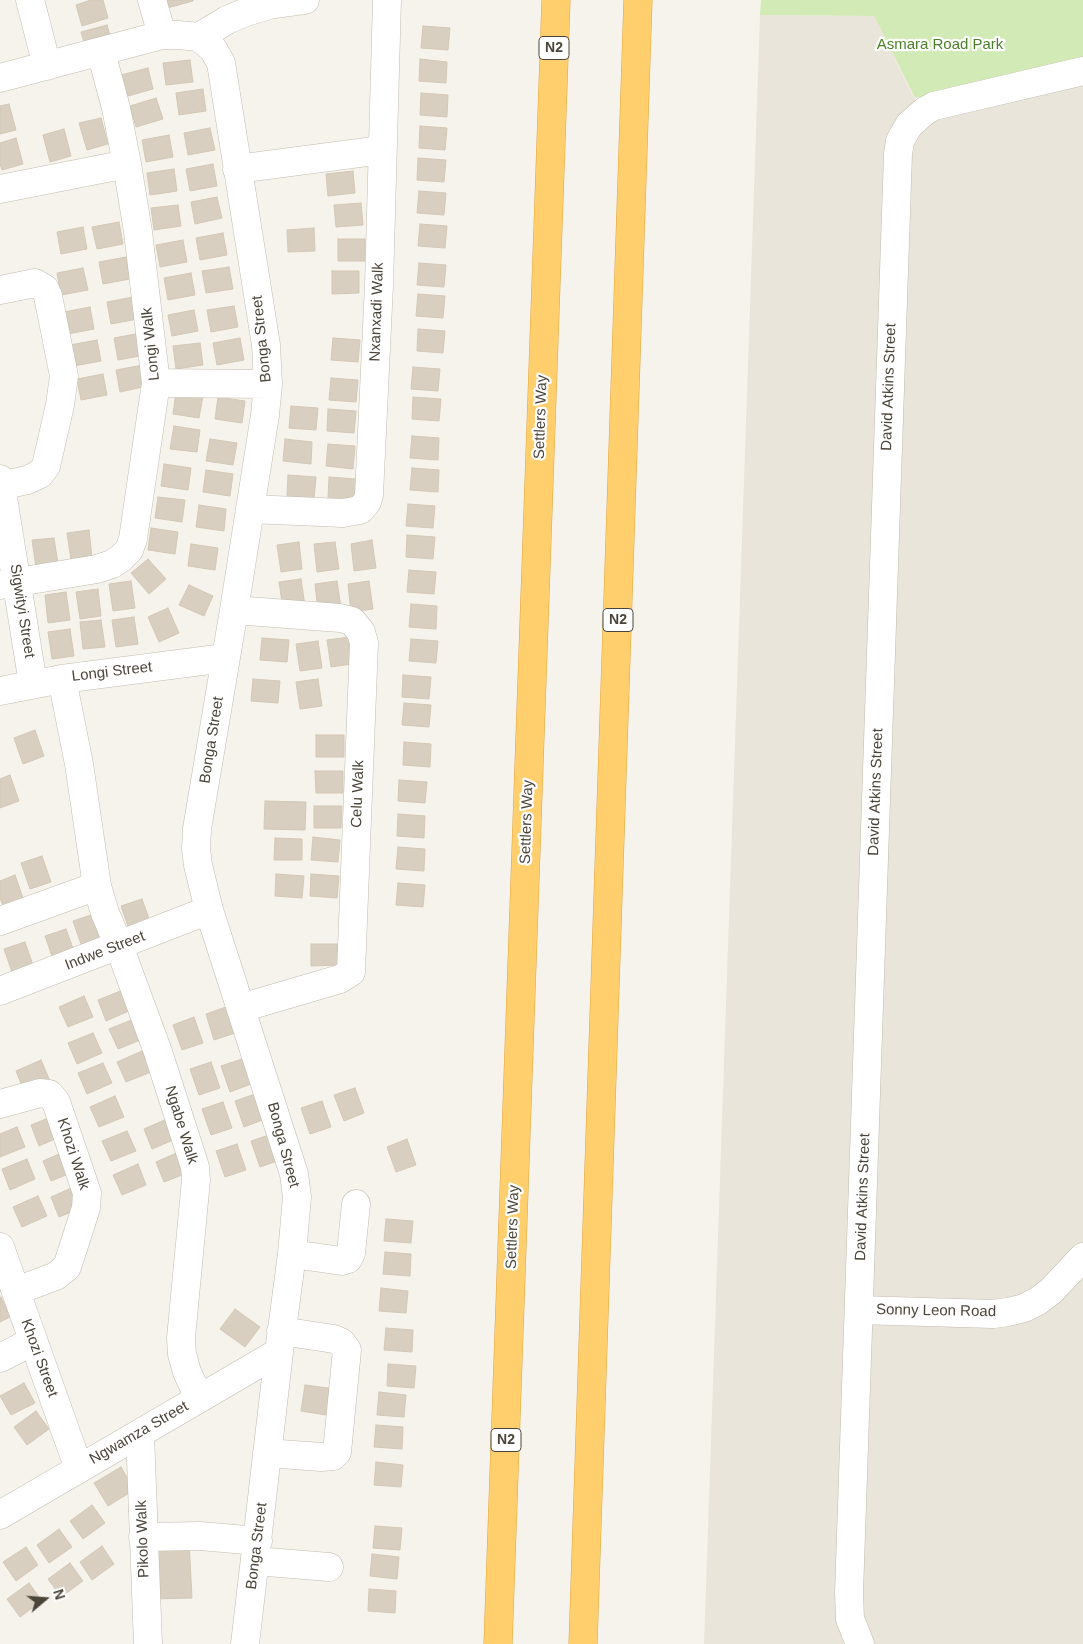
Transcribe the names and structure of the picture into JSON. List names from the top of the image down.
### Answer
{
  "streets": {
    "highway": ["N2", "Settlers Way"],
    "street": [
      "Nxanxadi Walk",
      "Bonga Street",
      "Longi Walk",
      "David Atkins Street",
      "Sigwityi Street",
      "Longi Street",
      "Celu Walk",
      "Indwe Street",
      "Ngabe Walk",
      "Khozi Walk",
      "Sonny Leon Road",
      "Khozi Street",
      "Ngwamza Street",
      "Pikolo Walk"
    ]
  },
  "crossings": [
    ["Nxanxadi Walk", "Bonga Street"],
    ["Bonga Street", "Longi Street"],
    ["Bonga Street", "Celu Walk"],
    ["Bonga Street", "Indwe Street"],
    ["Bonga Street", "Ngwamza Street"],
    ["Longi Walk", "Sigwityi Street"],
    ["David Atkins Street", "Sonny Leon Road"],
    ["Sigwityi Street", "Longi Street"],
    ["Longi Street", "Ngabe Walk"],
    ["Indwe Street", "Ngabe Walk"],
    ["Ngabe Walk", "Ngwamza Street"],
    ["Khozi Walk", "Khozi Street"],
    ["Khozi Street", "Ngwamza Street"],
    ["Ngwamza Street", "Pikolo Walk"]
  ],
  "parks": ["Asmara Road Park"],
  "north": "right"
}
